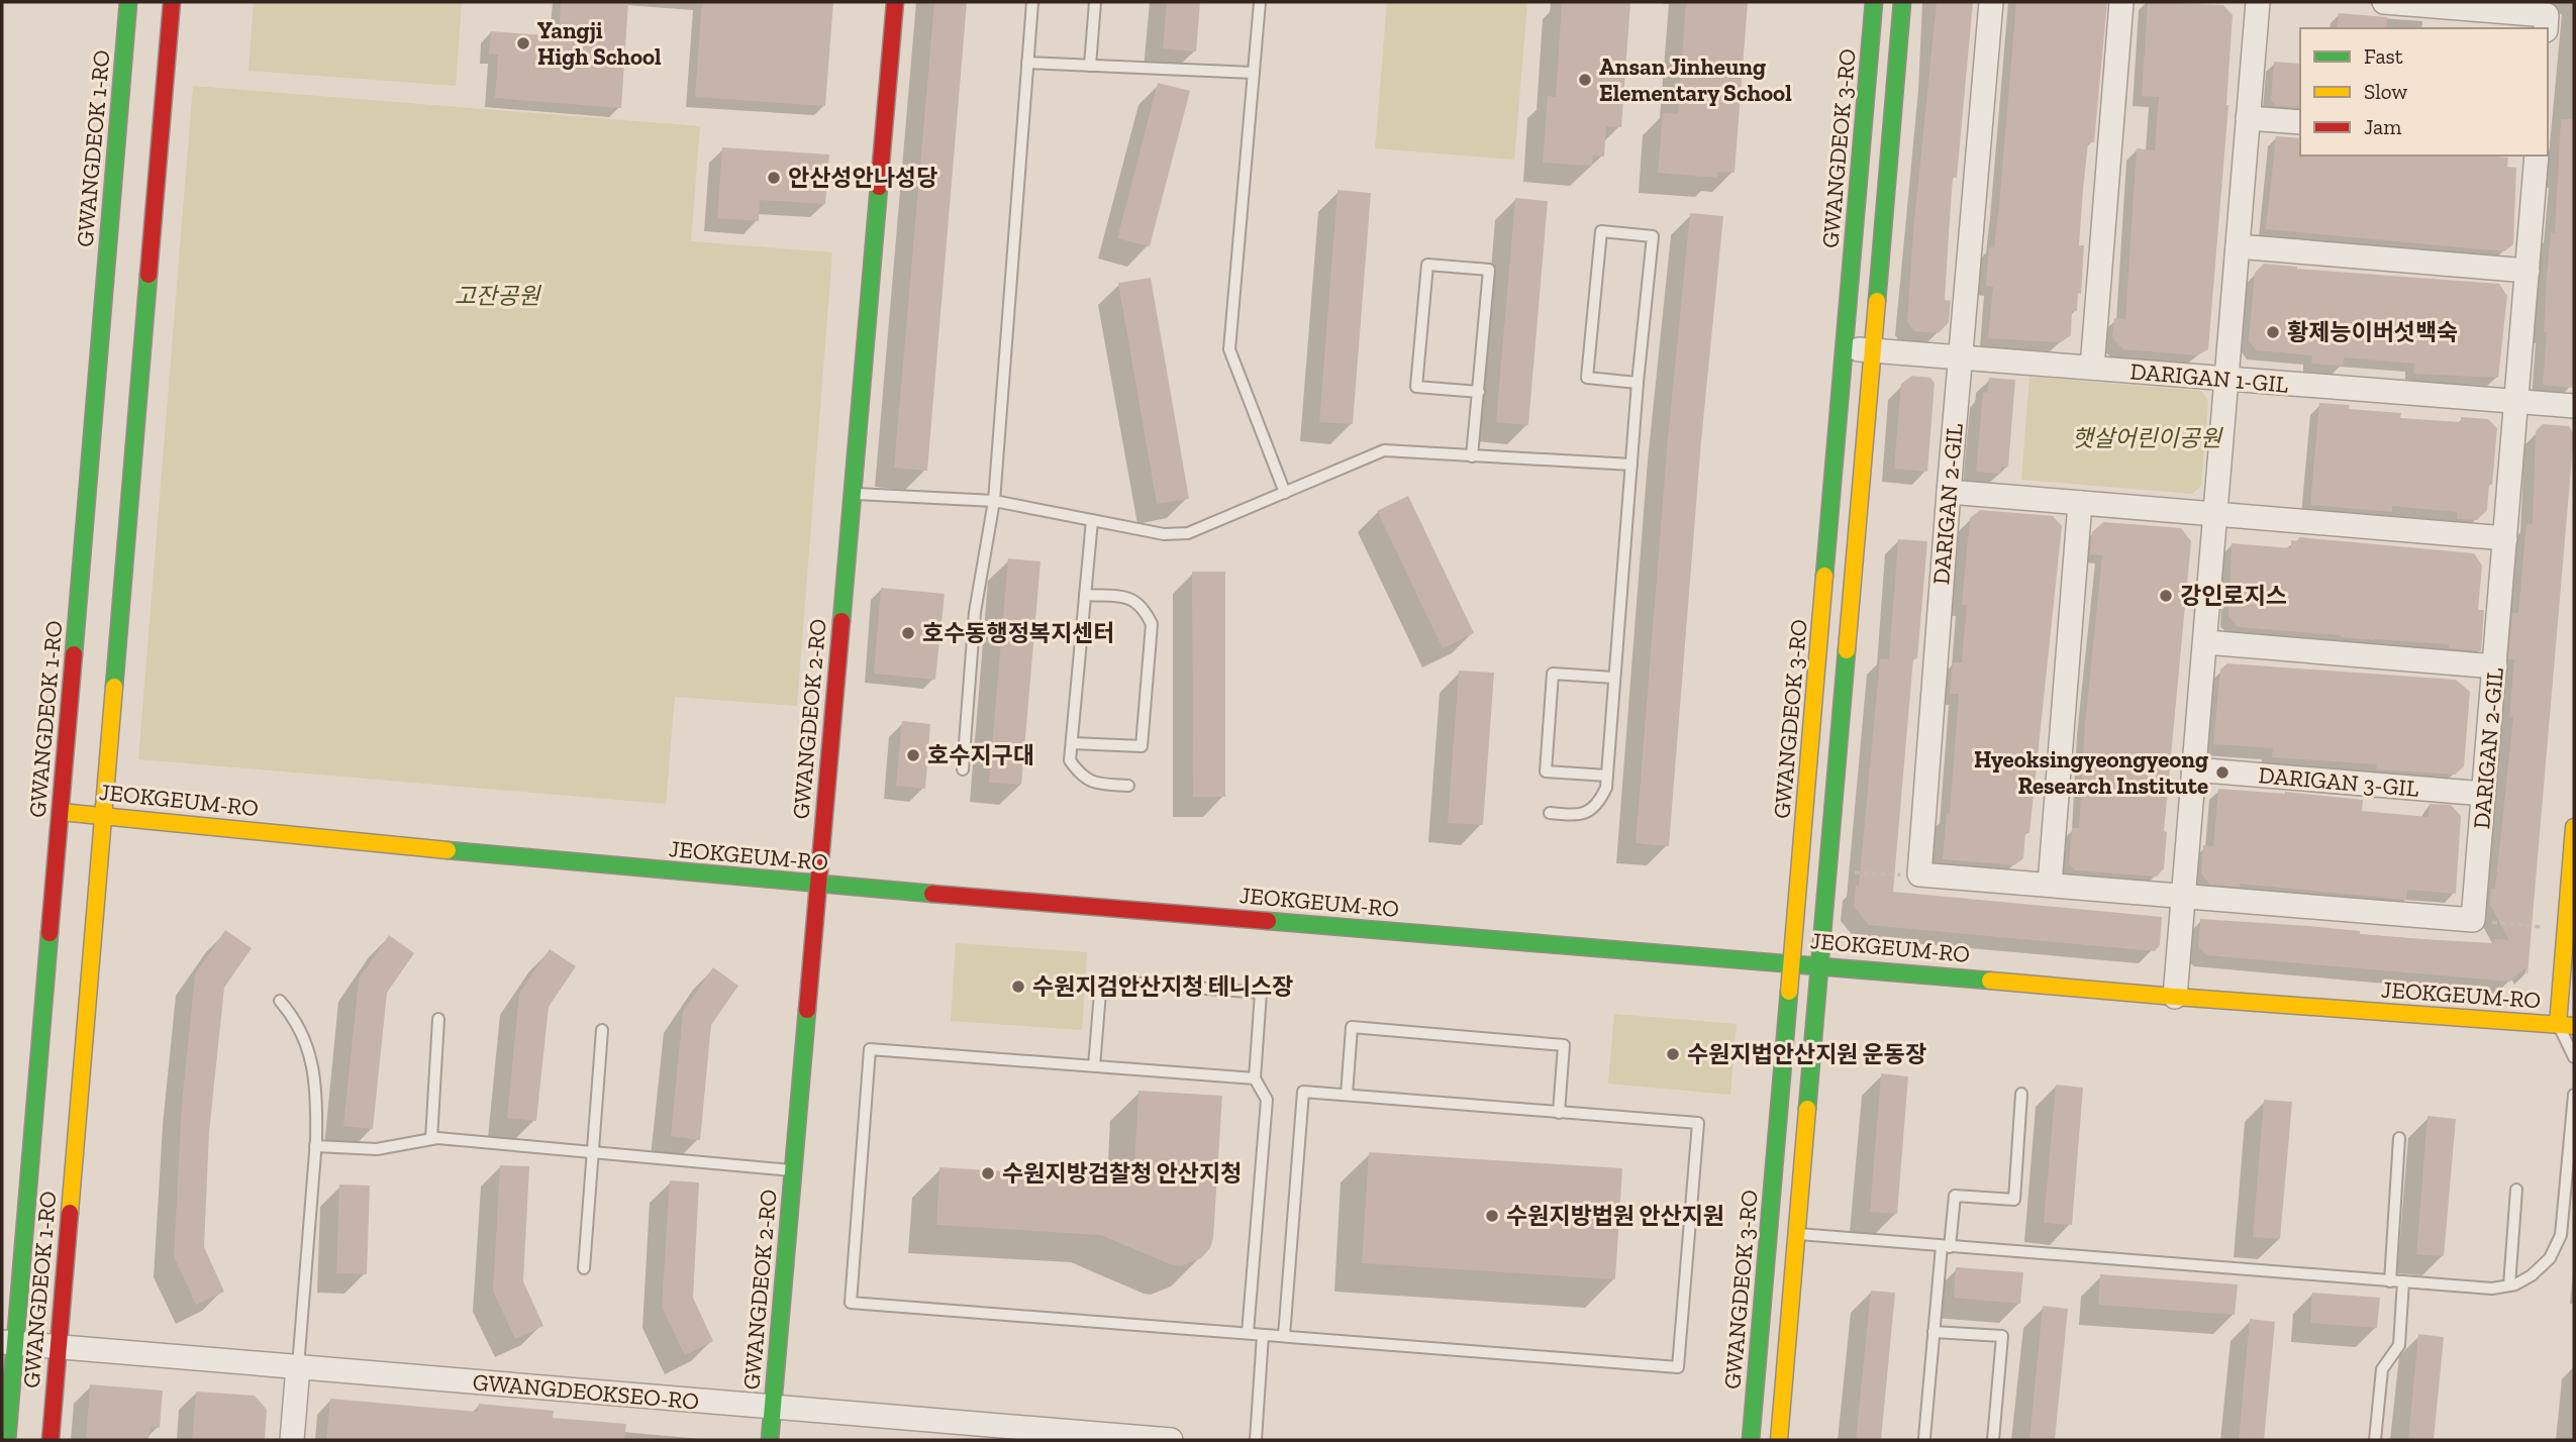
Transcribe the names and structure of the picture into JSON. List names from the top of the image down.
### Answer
{
  "streets": {
    "street": [
      "GWANGDEOK 1-RO",
      "GWANGDEOK 3-RO",
      "DARIGAN 1-GIL",
      "DARIGAN 2-GIL",
      "GWANGDEOK 2-RO",
      "DARIGAN 3-GIL",
      "JEOKGEUM-RO",
      "GWANGDEOKSEO-RO"
    ]
  },
  "crossings": [
    ["GWANGDEOK 1-RO", "JEOKGEUM-RO"],
    ["GWANGDEOK 1-RO", "GWANGDEOKSEO-RO"],
    ["GWANGDEOK 3-RO", "DARIGAN 1-GIL"],
    ["GWANGDEOK 3-RO", "JEOKGEUM-RO"],
    ["DARIGAN 1-GIL", "DARIGAN 2-GIL"],
    ["DARIGAN 2-GIL", "DARIGAN 3-GIL"],
    ["GWANGDEOK 2-RO", "JEOKGEUM-RO"],
    ["GWANGDEOK 2-RO", "GWANGDEOKSEO-RO"]
  ],
  "parks": ["고잔공원", "햇살어린이공원"],
  "places": [
    "Yangji High School",
    "Ansan Jinheung Elementary School",
    "안산성안나성당",
    "황제능이버섯백숙",
    "강인로지스",
    "호수동행정복지센터",
    "호수지구대",
    "Hyeoksingyeongyeong Research Institute",
    "수원지검안산지청 테니스장",
    "수원지법안산지원 운동장",
    "수원지방검찰청 안산지청",
    "수원지방법원 안산지원"
  ],
  "legend": ["Fast", "Slow", "Jam"]
}
